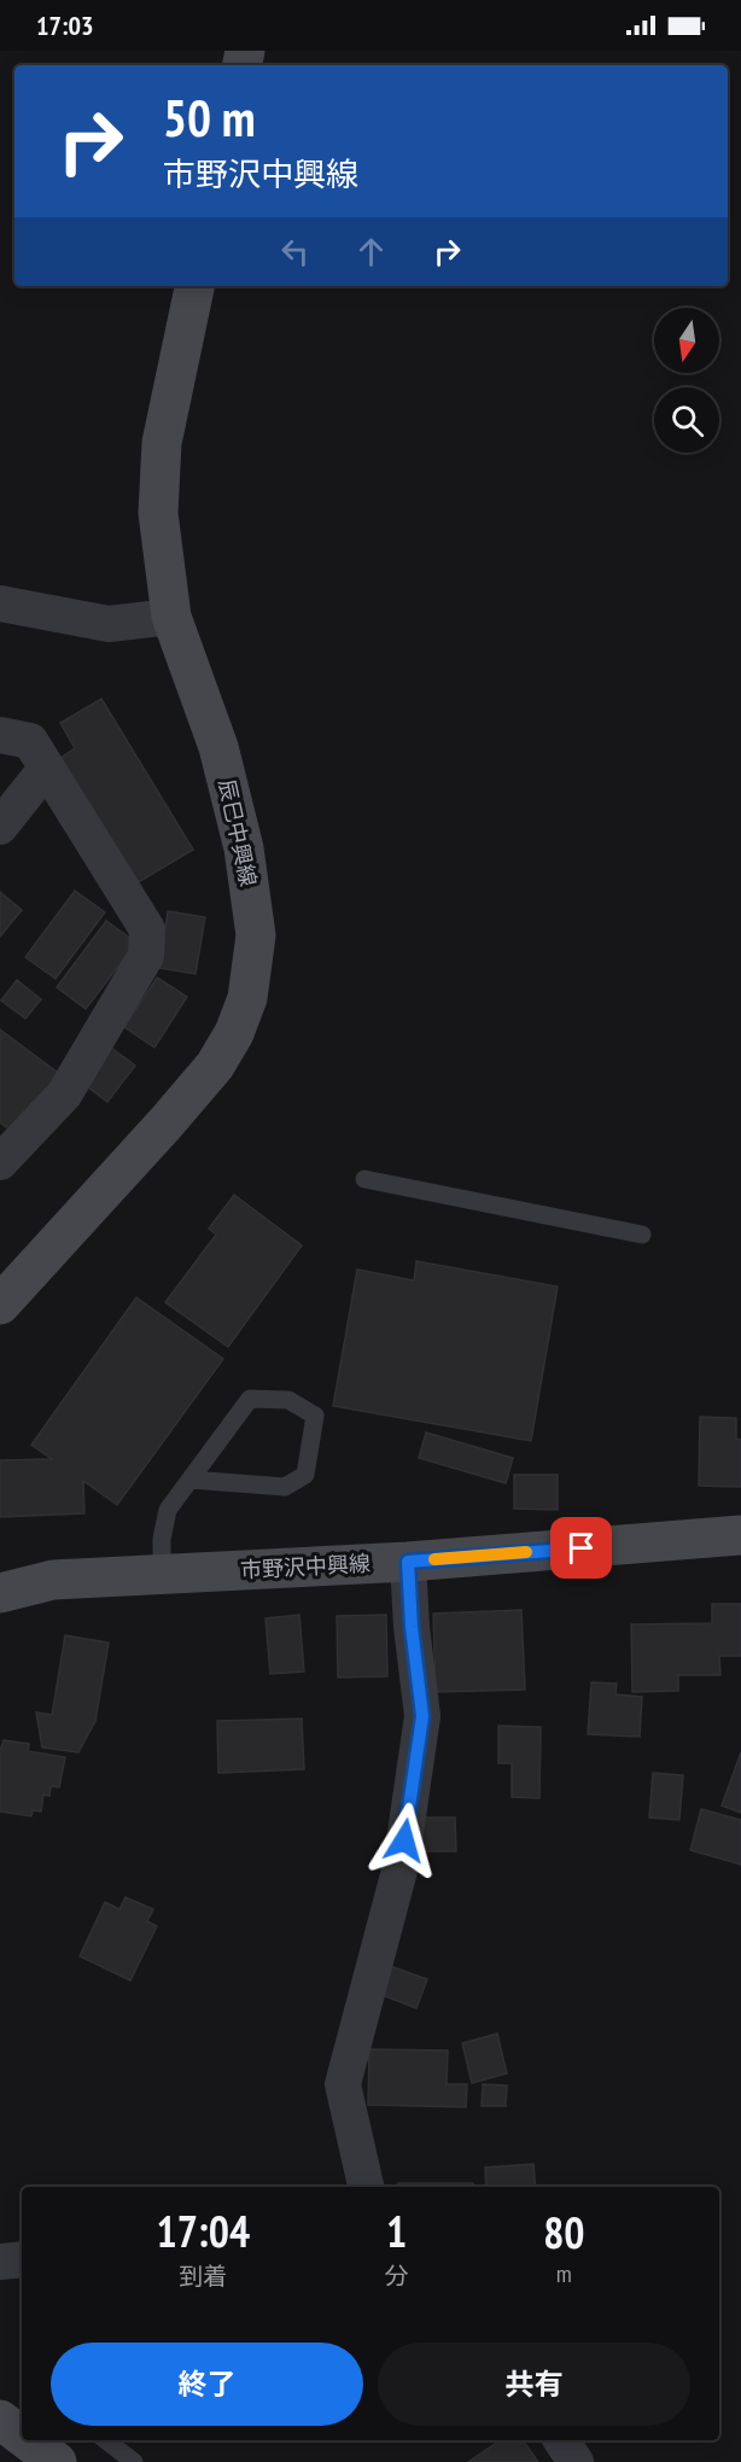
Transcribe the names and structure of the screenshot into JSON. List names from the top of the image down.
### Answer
{
  "streets": {
    "main road": ["辰巳中興線", "市野沢中興線"]
  },
  "north": "bottom",
  "page": {
    "status": "17:03",
    "turn": ["50 m", "市野沢中興線"],
    "eta": [
      "17:04",
      "到着",
      "1",
      "分",
      "80",
      "m"
    ],
    "buttons": ["終了", "共有"]
  }
}
